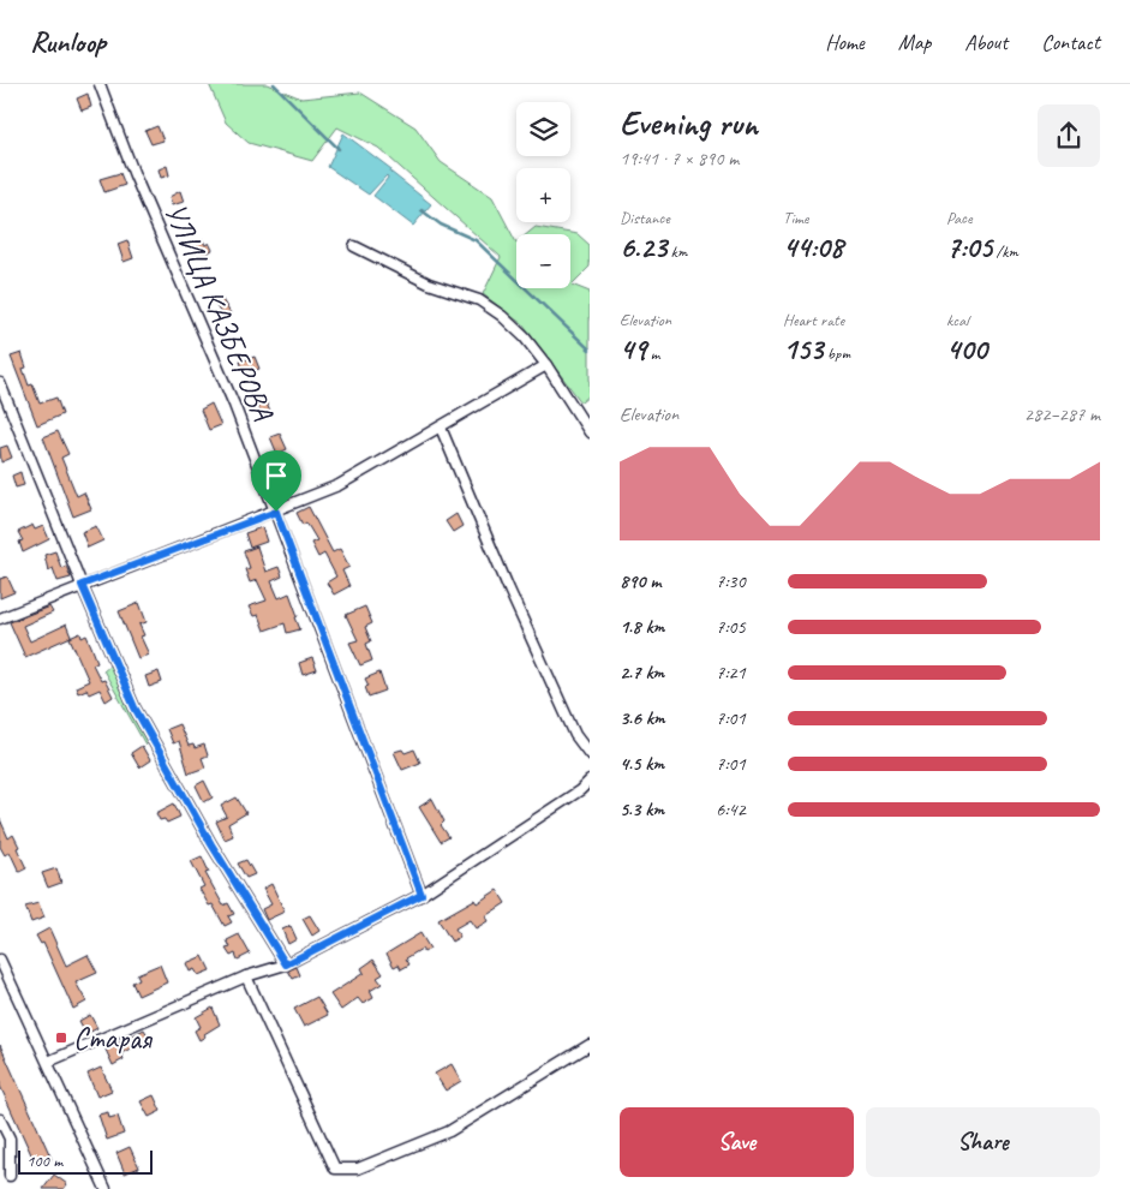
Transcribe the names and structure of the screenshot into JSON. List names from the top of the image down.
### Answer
{
  "streets": {
    "street": ["УЛИЦА КАЗБЕРОВА"]
  },
  "places": {
    "transit": ["Старая"]
  },
  "scale_bar": "100 m",
  "page": {
    "header": "Runloop",
    "nav": [
      "Home",
      "Map",
      "About",
      "Contact"
    ],
    "heading": ["Evening run", "19:41 · 7 × 890 m"],
    "map_buttons": ["+", "−"],
    "stats": [
      ["Distance", "6.23 km"],
      ["Time", "44:08"],
      ["Pace", "7:05 /km"],
      ["Elevation", "49 m"],
      ["Heart rate", "153 bpm"],
      ["kcal", "400"]
    ],
    "chart": ["Elevation", "282–287 m"],
    "list": [
      {
        "name": "890 m",
        "note": "7:30"
      },
      {
        "name": "1.8 km",
        "note": "7:05"
      },
      {
        "name": "2.7 km",
        "note": "7:21"
      },
      {
        "name": "3.6 km",
        "note": "7:01"
      },
      {
        "name": "4.5 km",
        "note": "7:01"
      },
      {
        "name": "5.3 km",
        "note": "6:42"
      }
    ],
    "buttons": ["Save", "Share"],
    "scale": "100 m"
  }
}
